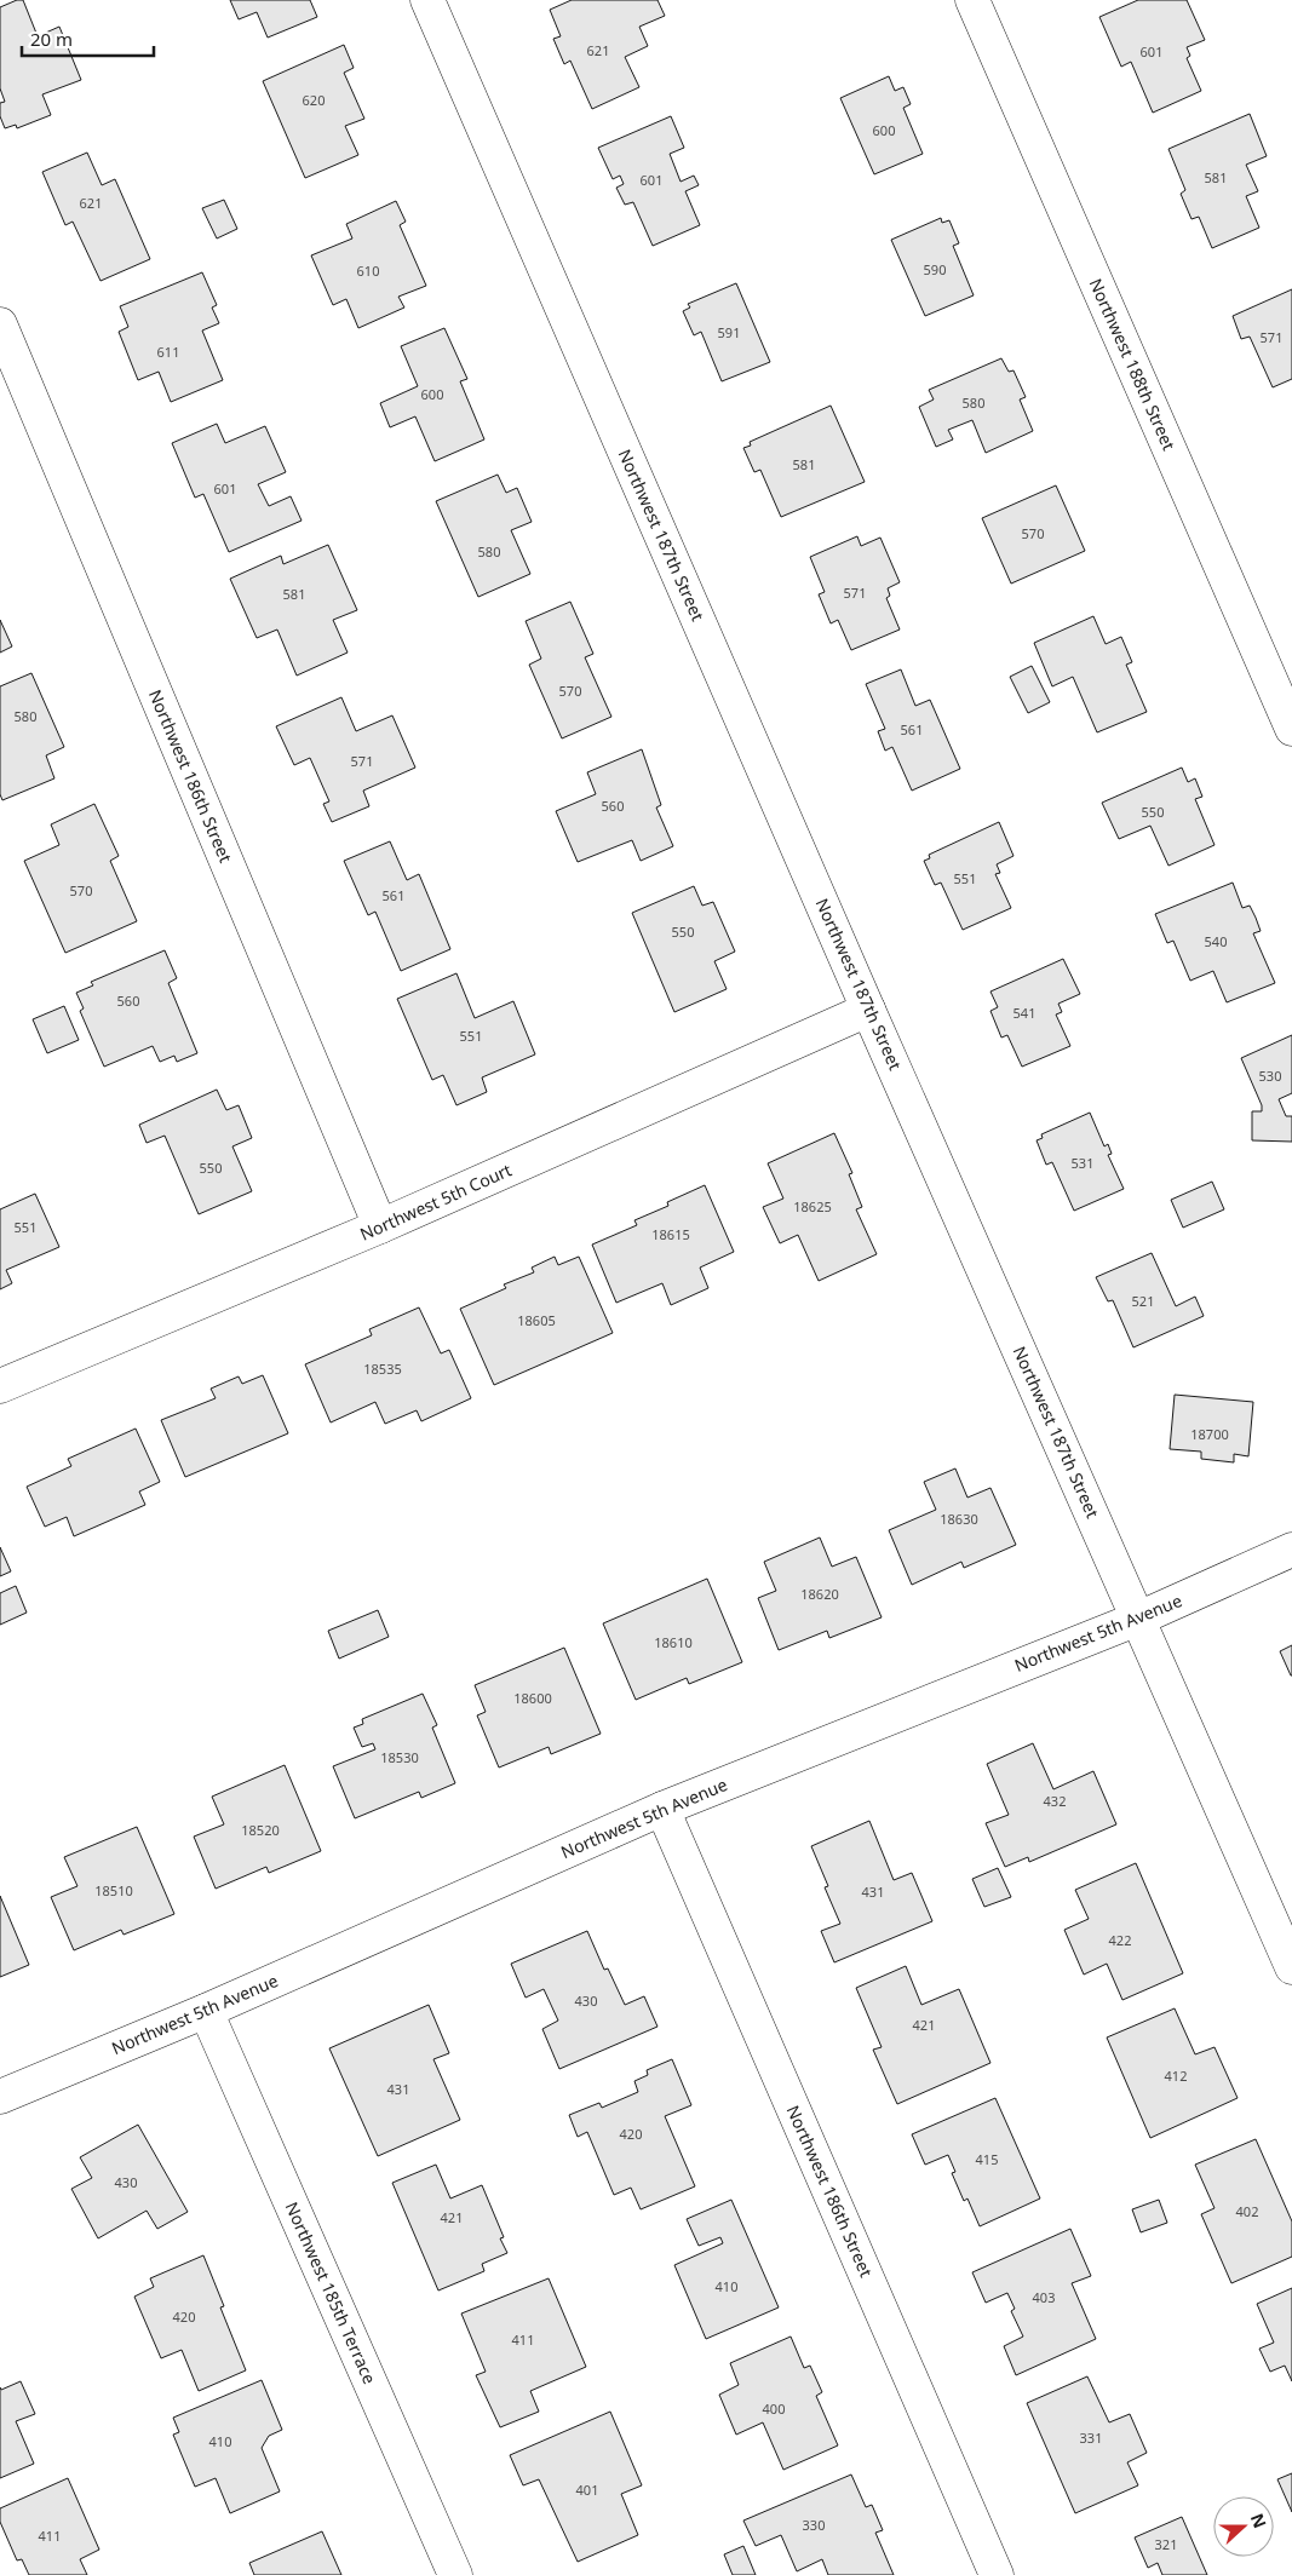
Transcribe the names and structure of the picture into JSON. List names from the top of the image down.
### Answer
{
  "streets": {
    "street": [
      "Northwest 188th Street",
      "Northwest 187th Street",
      "Northwest 186th Street",
      "Northwest 5th Court",
      "Northwest 5th Avenue",
      "Northwest 185th Terrace"
    ]
  },
  "crossings": [
    ["Northwest 187th Street", "Northwest 5th Court"],
    ["Northwest 187th Street", "Northwest 5th Avenue"],
    ["Northwest 186th Street", "Northwest 5th Court"],
    ["Northwest 186th Street", "Northwest 5th Avenue"],
    ["Northwest 5th Avenue", "Northwest 185th Terrace"]
  ],
  "house_numbers": [
    "621",
    "601",
    "620",
    "600",
    "581",
    "601",
    "621",
    "590",
    "610",
    "591",
    "571",
    "611",
    "600",
    "580",
    "581",
    "601",
    "570",
    "580",
    "571",
    "581",
    "570",
    "580",
    "561",
    "571",
    "560",
    "550",
    "551",
    "570",
    "561",
    "550",
    "540",
    "560",
    "541",
    "551",
    "530",
    "531",
    "550",
    "18625",
    "551",
    "18615",
    "521",
    "18605",
    "18535",
    "18700",
    "18630",
    "18620",
    "18610",
    "18600",
    "18530",
    "432",
    "18520",
    "18510",
    "431",
    "422",
    "430",
    "421",
    "412",
    "431",
    "420",
    "415",
    "430",
    "402",
    "421",
    "410",
    "403",
    "420",
    "411",
    "400",
    "331",
    "410",
    "401",
    "330",
    "411",
    "321"
  ],
  "scale_bar": "20 m",
  "north": "right"
}
